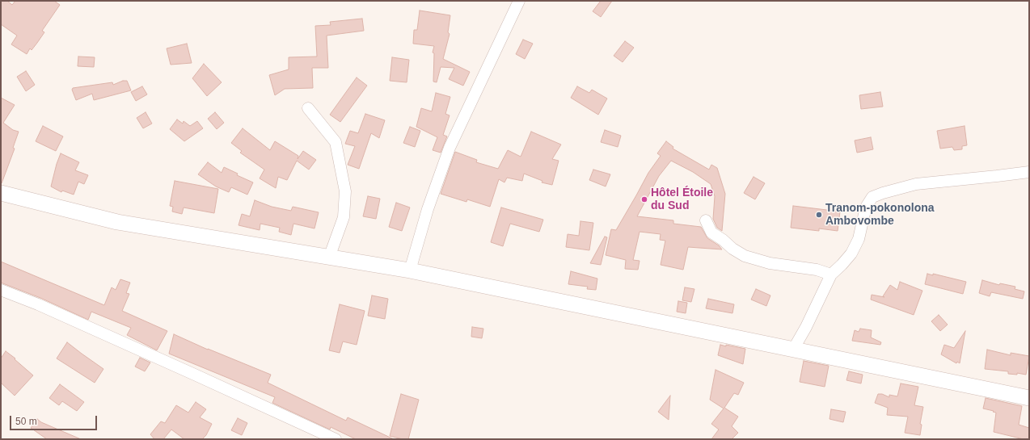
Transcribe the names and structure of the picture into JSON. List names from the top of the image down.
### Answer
{
  "places": ["Hôtel Étoile du Sud", "Tranom-pokonolona Ambovombe"],
  "scale_bar": "50 m"
}
